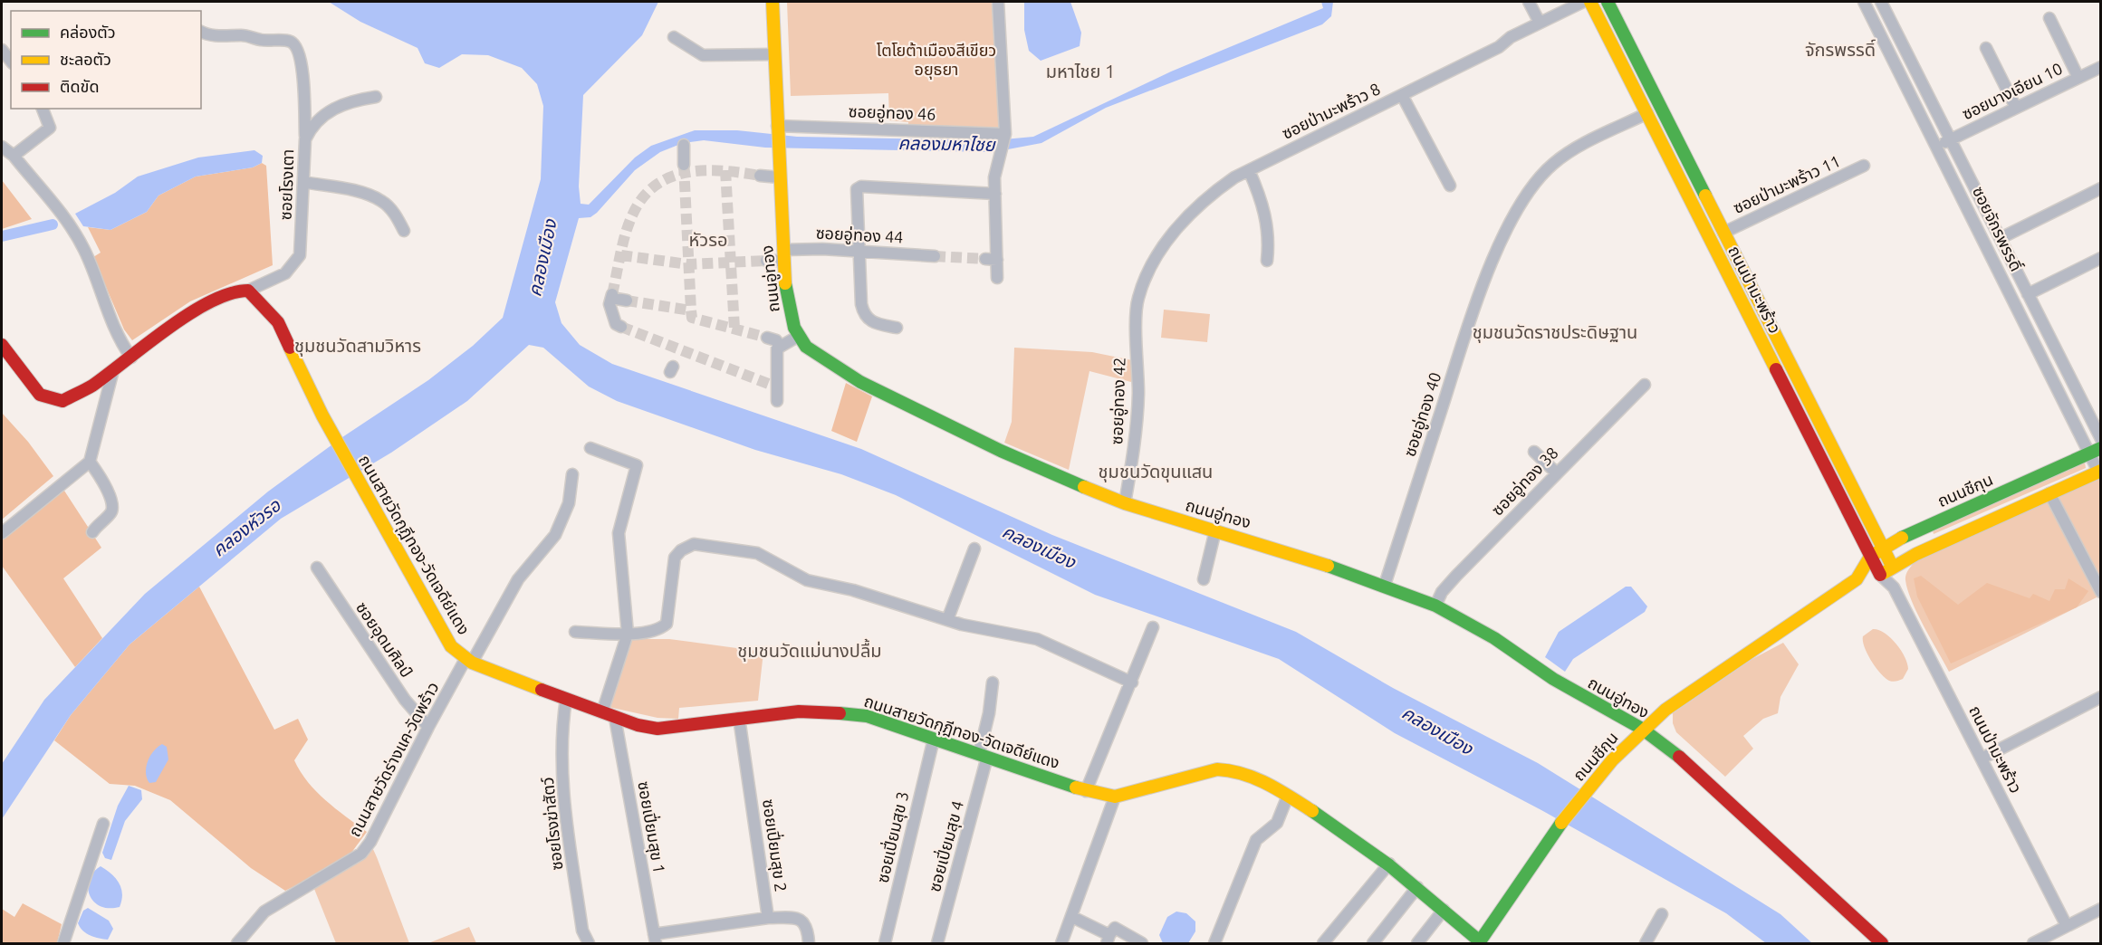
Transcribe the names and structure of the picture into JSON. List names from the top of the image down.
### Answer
{
  "streets": {
    "main road": [
      "ถนนอู่ทอง",
      "ถนนป่ามะพร้าว",
      "ถนนชีกุน",
      "ถนนสายวัดกุฎีทอง-วัดเจดีย์แดง"
    ],
    "street": [
      "ซอยบางเอียน 10",
      "ซอยป่ามะพร้าว 8",
      "ซอยอู่ทอง 46",
      "ซอยโรงเตา",
      "ซอยป่ามะพร้าว 11",
      "ซอยจักรพรรดิ์",
      "ซอยอู่ทอง 44",
      "ซอยอู่ทอง 42",
      "ซอยอู่ทอง 40",
      "ซอยอู่ทอง 38",
      "ซอยอุดมศิลป์",
      "ถนนสายวัดร่างแค-วัดพร้าว",
      "ซอยโรงฆ่าสัตว์",
      "ซอยเปี่ยมสุข 1",
      "ซอยเปี่ยมสุข 3",
      "ซอยเปี่ยมสุข 2",
      "ซอยเปี่ยมสุข 4"
    ]
  },
  "crossings": [
    ["ซอยบางเอียน 10", "ซอยจักรพรรดิ์"],
    ["ซอยป่ามะพร้าว 8", "ซอยอู่ทอง 42"],
    ["ซอยอู่ทอง 46", "ถนนอู่ทอง"],
    ["ซอยโรงเตา", "ถนนสายวัดกุฎีทอง-วัดเจดีย์แดง"],
    ["ซอยป่ามะพร้าว 11", "ถนนป่ามะพร้าว"],
    ["ซอยจักรพรรดิ์", "ถนนชีกุน"],
    ["ซอยอู่ทอง 44", "ถนนอู่ทอง"],
    ["ถนนอู่ทอง", "ซอยอู่ทอง 42"],
    ["ถนนอู่ทอง", "ซอยอู่ทอง 40"],
    ["ถนนอู่ทอง", "ซอยอู่ทอง 38"],
    ["ถนนอู่ทอง", "ถนนชีกุน"],
    ["ถนนป่ามะพร้าว", "ซอยอู่ทอง 40"],
    ["ถนนป่ามะพร้าว", "ถนนชีกุน"],
    ["ถนนชีกุน", "ถนนสายวัดกุฎีทอง-วัดเจดีย์แดง"],
    ["ถนนสายวัดกุฎีทอง-วัดเจดีย์แดง", "ถนนสายวัดร่างแค-วัดพร้าว"],
    ["ถนนสายวัดกุฎีทอง-วัดเจดีย์แดง", "ซอยโรงฆ่าสัตว์"],
    ["ถนนสายวัดกุฎีทอง-วัดเจดีย์แดง", "ซอยเปี่ยมสุข 1"],
    ["ถนนสายวัดกุฎีทอง-วัดเจดีย์แดง", "ซอยเปี่ยมสุข 3"],
    ["ถนนสายวัดกุฎีทอง-วัดเจดีย์แดง", "ซอยเปี่ยมสุข 2"],
    ["ถนนสายวัดกุฎีทอง-วัดเจดีย์แดง", "ซอยเปี่ยมสุข 4"],
    ["ซอยอุดมศิลป์", "ถนนสายวัดร่างแค-วัดพร้าว"]
  ],
  "districts": [
    "จักรพรรดิ์",
    "มหาไชย 1",
    "หัวรอ",
    "ชุมชนวัดราชประดิษฐาน",
    "ชุมชนวัดสามวิหาร",
    "ชุมชนวัดขุนแสน",
    "ชุมชนวัดแม่นางปลื้ม"
  ],
  "water": ["คลองมหาไชย", "คลองเมือง", "คลองหัวรอ"],
  "parks": ["โตโยต้าเมืองสีเขียว อยุธยา"],
  "legend": ["คล่องตัว", "ชะลอตัว", "ติดขัด"]
}
